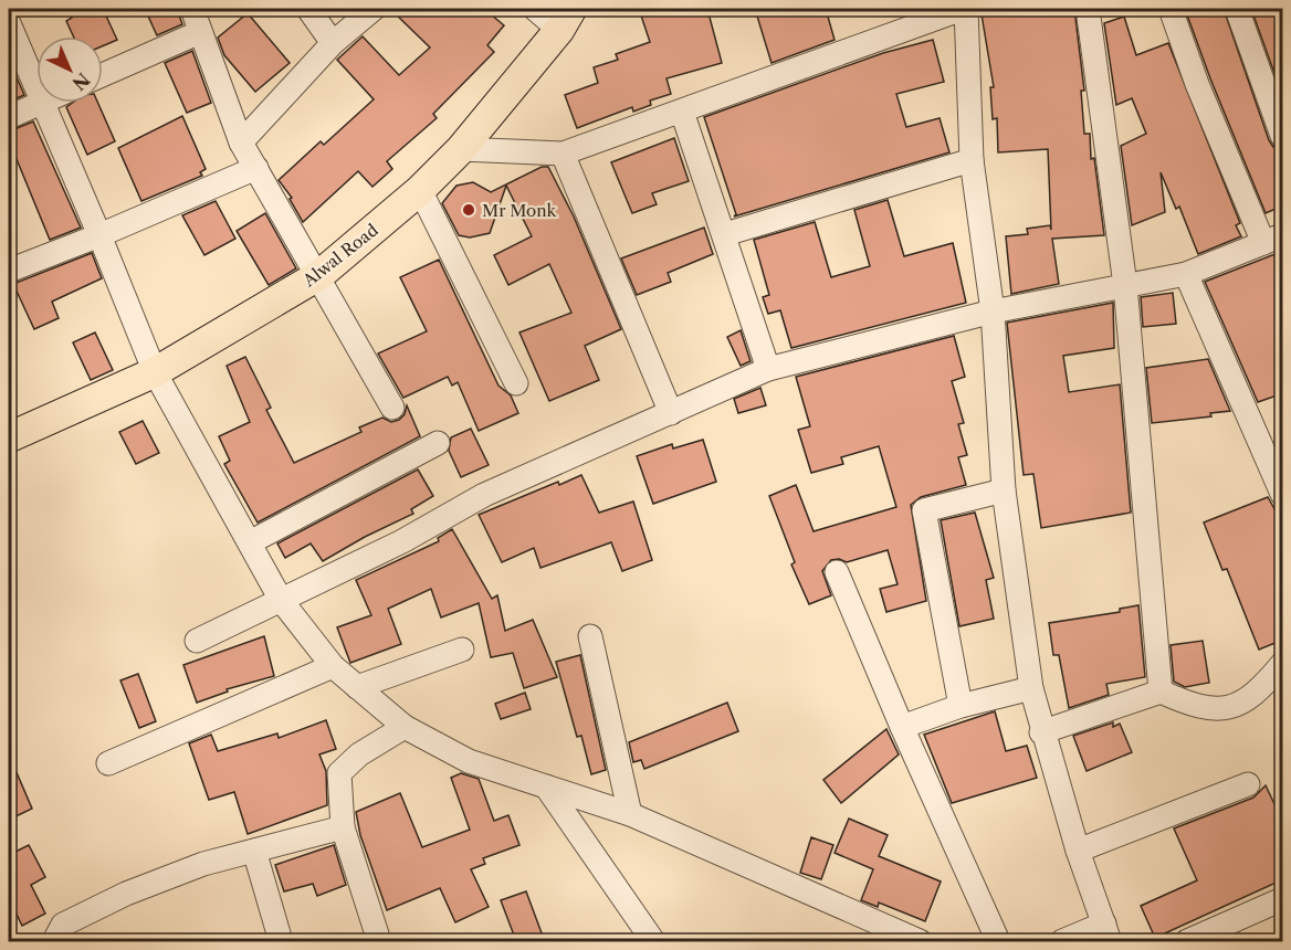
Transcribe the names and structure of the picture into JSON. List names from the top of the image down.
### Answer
{
  "streets": {
    "main road": ["Alwal Road"]
  },
  "places": ["Mr Monk"],
  "north": "bottom right"
}
